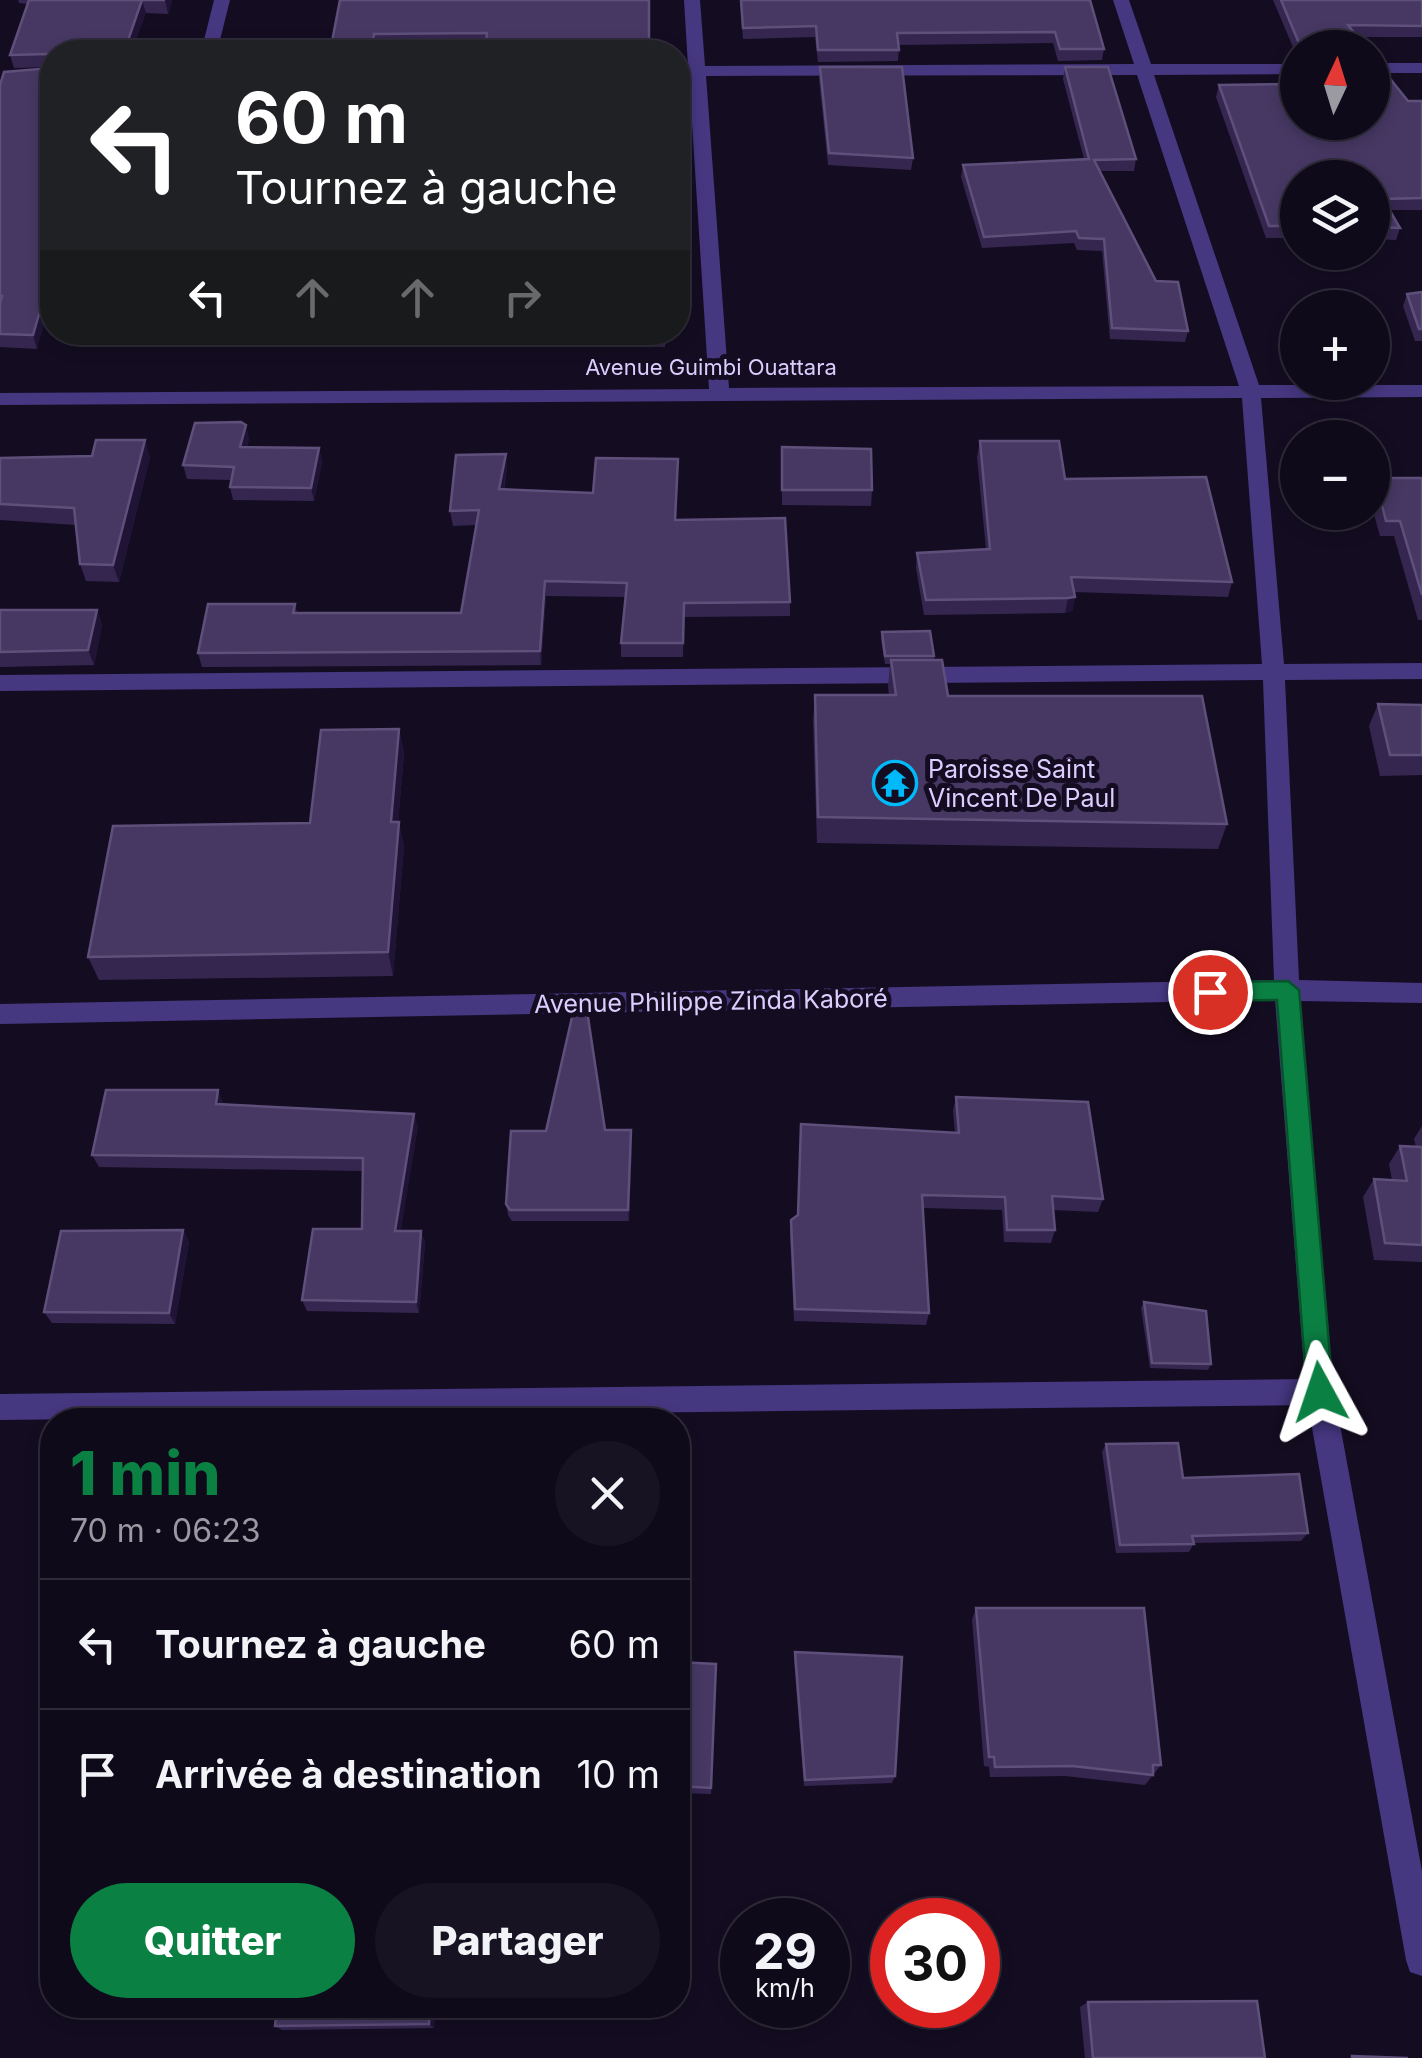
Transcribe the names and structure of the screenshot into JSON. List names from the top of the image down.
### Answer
{
  "streets": {
    "street": ["Avenue Guimbi Ouattara", "Avenue Philippe Zinda Kaboré"]
  },
  "places": {
    "temple": ["Paroisse Saint Vincent De Paul"]
  },
  "north": "top",
  "page": {
    "map_buttons": ["+", "−"],
    "turn": ["60 m", "Tournez à gauche"],
    "heading": ["1 min", "70 m · 06:23"],
    "list": [
      {
        "name": "Tournez à gauche",
        "value": "60 m"
      },
      {
        "name": "Arrivée à destination",
        "value": "10 m"
      }
    ],
    "buttons": ["Quitter", "Partager"],
    "speed": "29 km/h",
    "limit": "30"
  }
}
